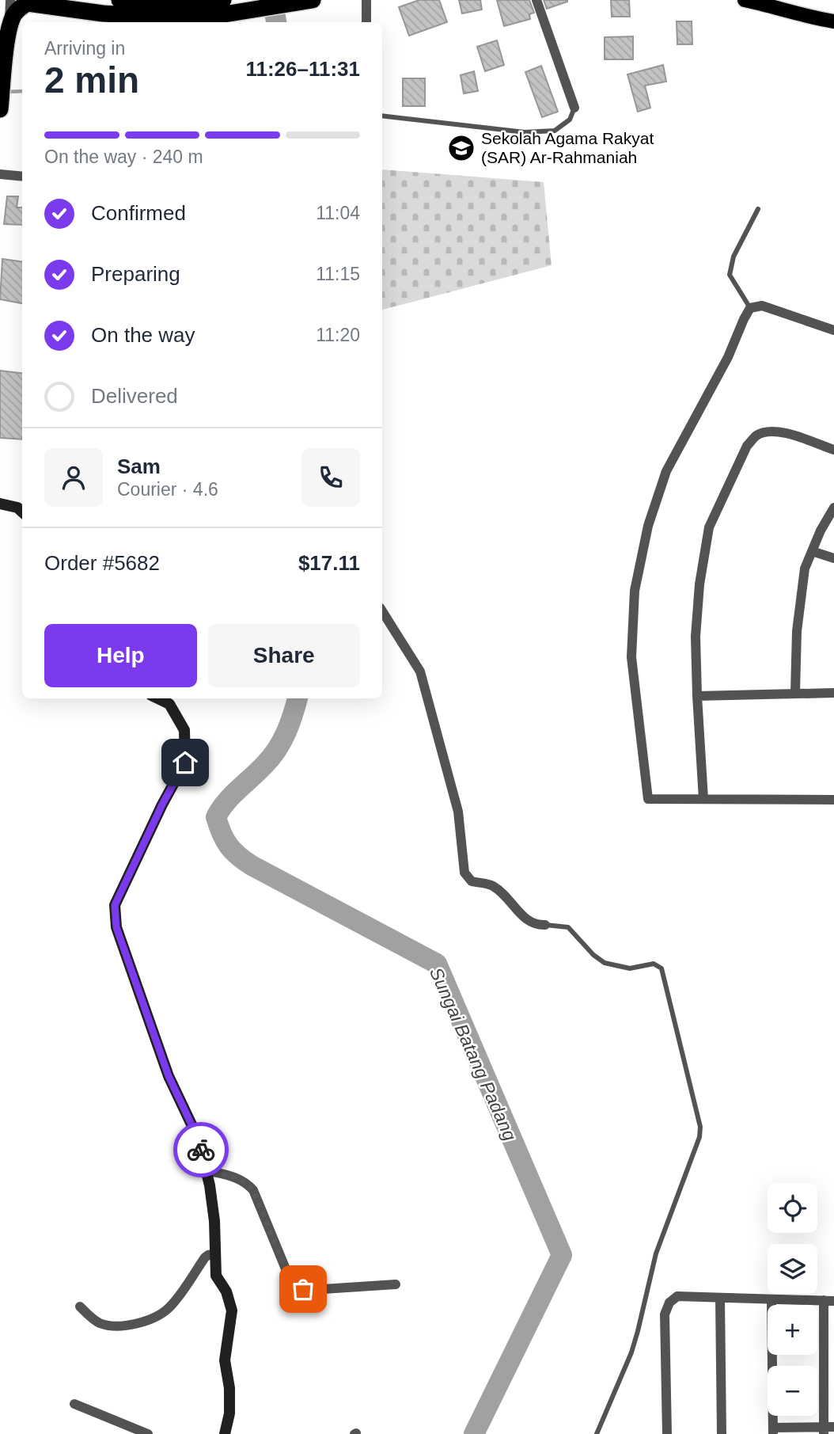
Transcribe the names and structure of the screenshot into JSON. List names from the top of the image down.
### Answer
{
  "water": ["Sungai Batang Padang"],
  "places": {
    "school or university": ["Sekolah Agama Rakyat (SAR) Ar-Rahmaniah"]
  },
  "page": {
    "heading": ["2 min", "Arriving in", "11:26–11:31"],
    "panel": [
      "Sam",
      "Courier · 4.6",
      "Order #5682",
      "$17.11"
    ],
    "bar": "On the way · 240 m",
    "list": [
      ["Confirmed", "11:04"],
      ["Preparing", "11:15"],
      ["On the way", "11:20"],
      "Delivered"
    ],
    "buttons": ["Help", "Share"],
    "map_buttons": ["+", "−"]
  }
}
